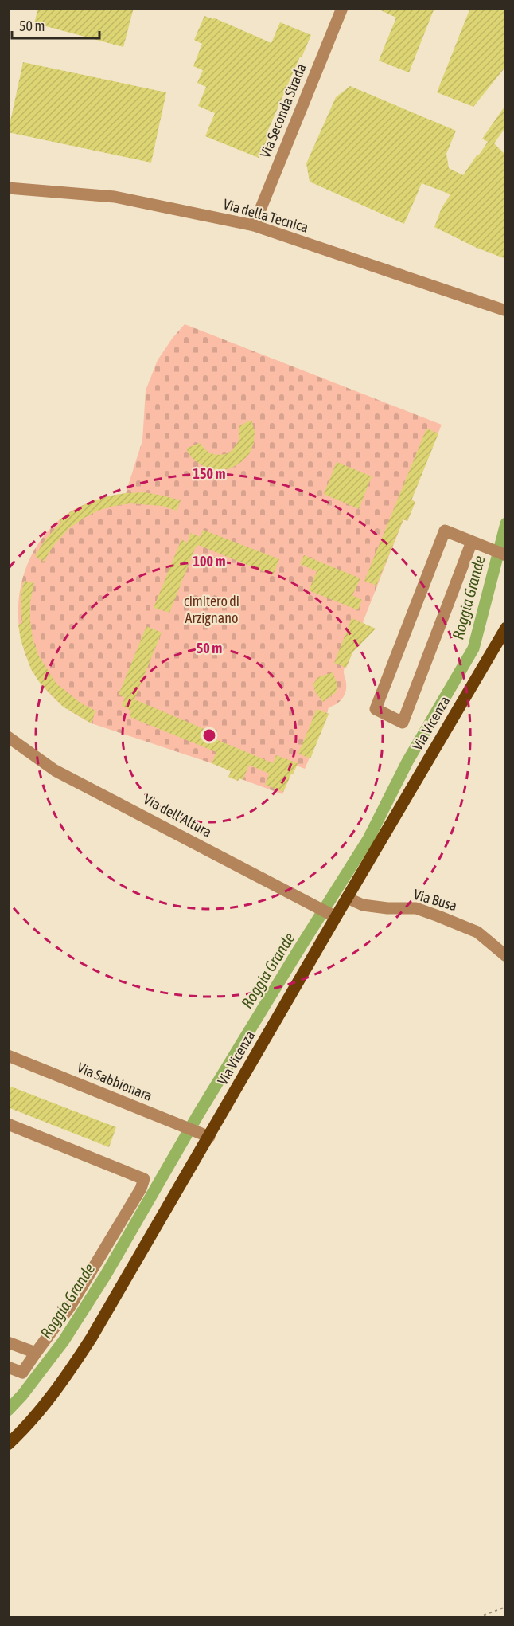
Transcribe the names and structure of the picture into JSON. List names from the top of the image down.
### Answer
{
  "streets": {
    "main road": ["Via Vicenza"],
    "street": [
      "Via Seconda Strada",
      "Via della Tecnica",
      "Via dell'Altura",
      "Via Busa",
      "Via Sabbionara"
    ]
  },
  "crossings": [
    ["Via Seconda Strada", "Via della Tecnica"],
    ["Via Vicenza", "Via dell'Altura"],
    ["Via Vicenza", "Via Busa"],
    ["Via Vicenza", "Via Sabbionara"]
  ],
  "water": ["Roggia Grande"],
  "parks": ["cimitero di Arzignano"],
  "scale_bar": "50 m",
  "rings": ["150 m", "100 m", "50 m"]
}
